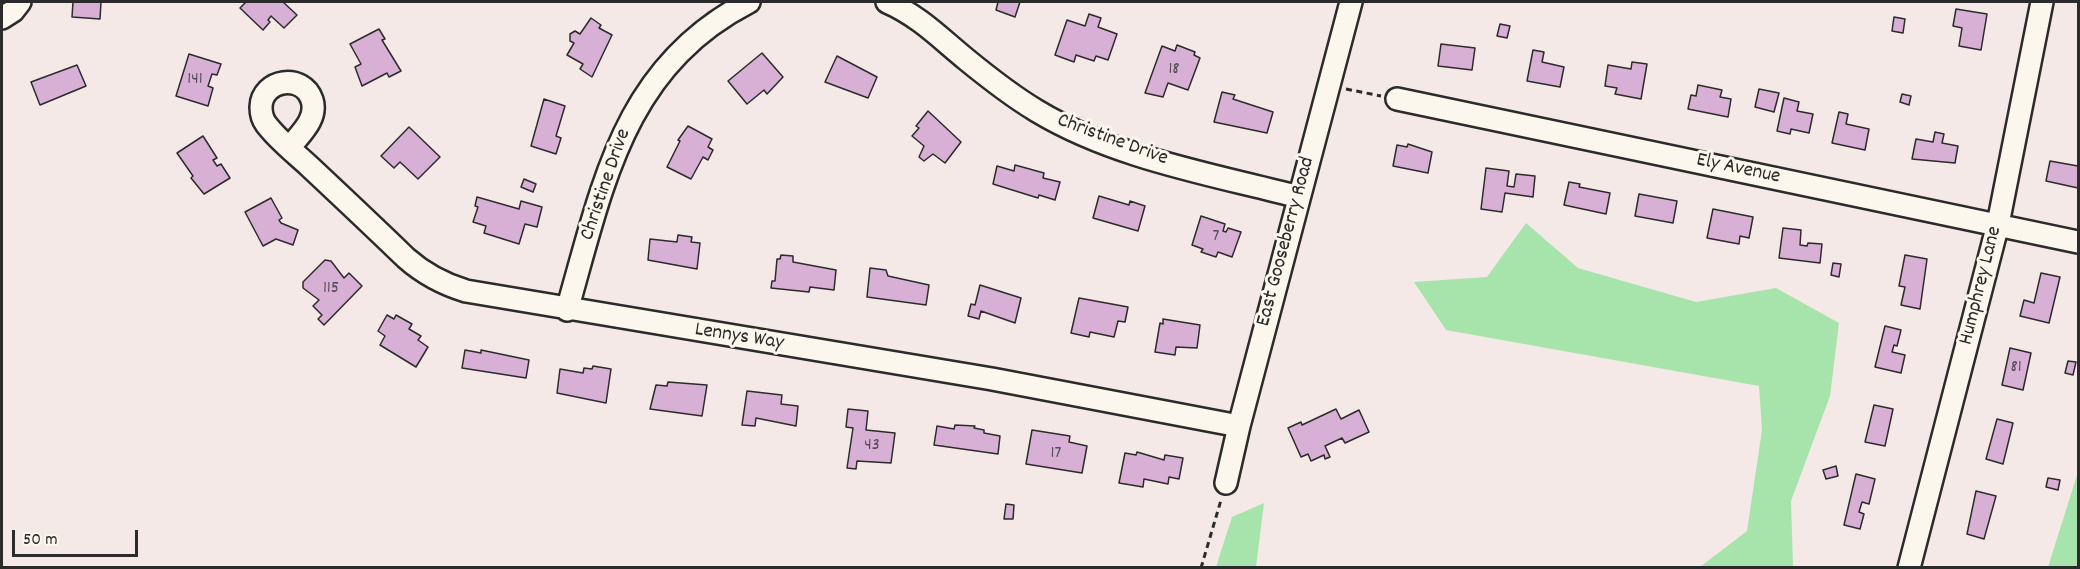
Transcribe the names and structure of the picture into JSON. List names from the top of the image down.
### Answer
{
  "streets": {
    "street": [
      "Christine Drive",
      "Ely Avenue",
      "East Gooseberry Road",
      "Humphrey Lane",
      "Lennys Way"
    ]
  },
  "crossings": [
    ["Christine Drive", "East Gooseberry Road"],
    ["Christine Drive", "Lennys Way"],
    ["Ely Avenue", "Humphrey Lane"],
    ["East Gooseberry Road", "Lennys Way"]
  ],
  "house_numbers": [
    "18",
    "141",
    "7",
    "115",
    "81",
    "43",
    "17"
  ],
  "scale_bar": "50 m"
}
